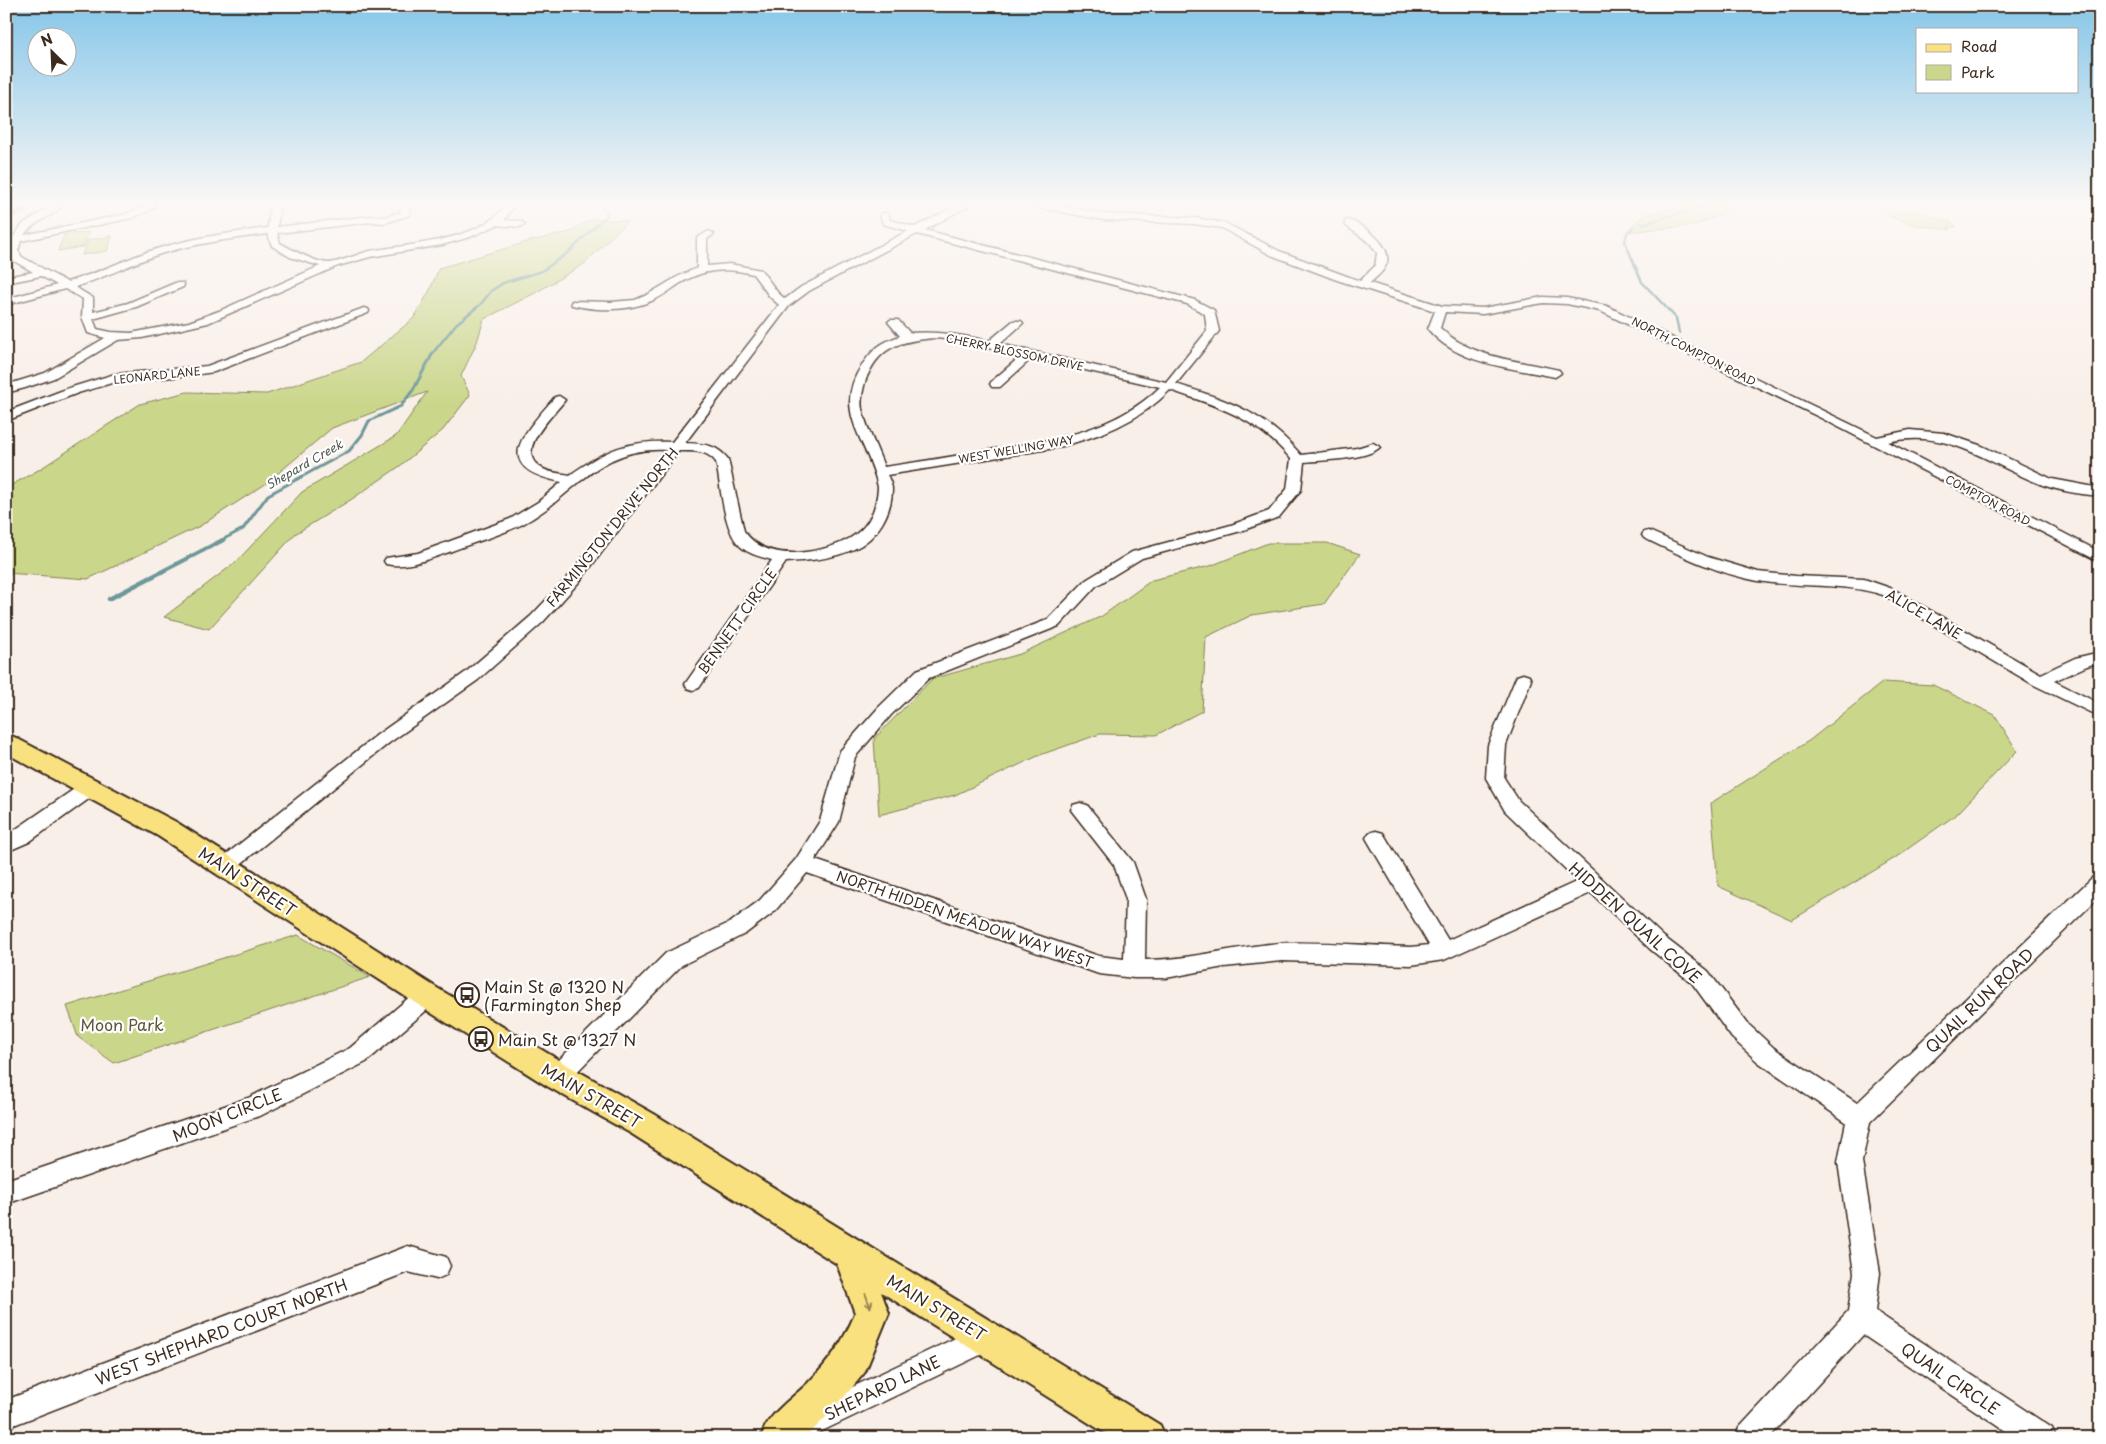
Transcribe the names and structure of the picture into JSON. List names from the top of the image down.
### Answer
{
  "streets": {
    "main road": ["MAIN STREET"],
    "street": [
      "NORTH COMPTON ROAD",
      "CHERRY BLOSSOM DRIVE",
      "LEONARD LANE",
      "WEST WELLING WAY",
      "COMPTON ROAD",
      "FARMINGTON DRIVE NORTH",
      "ALICE LANE",
      "BENNETT CIRCLE",
      "NORTH HIDDEN MEADOW WAY WEST",
      "HIDDEN QUAIL COVE",
      "QUAIL RUN ROAD",
      "MOON CIRCLE",
      "WEST SHEPHARD COURT NORTH",
      "QUAIL CIRCLE",
      "SHEPARD LANE"
    ]
  },
  "crossings": [
    ["NORTH COMPTON ROAD", "COMPTON ROAD"],
    ["CHERRY BLOSSOM DRIVE", "WEST WELLING WAY"],
    ["CHERRY BLOSSOM DRIVE", "FARMINGTON DRIVE NORTH"],
    ["CHERRY BLOSSOM DRIVE", "BENNETT CIRCLE"],
    ["FARMINGTON DRIVE NORTH", "MAIN STREET"],
    ["MAIN STREET", "MOON CIRCLE"],
    ["MAIN STREET", "SHEPARD LANE"],
    ["NORTH HIDDEN MEADOW WAY WEST", "HIDDEN QUAIL COVE"],
    ["HIDDEN QUAIL COVE", "QUAIL RUN ROAD"]
  ],
  "water": ["Shepard Creek"],
  "parks": ["Moon Park"],
  "places": {
    "bus stop": ["Main St @ 1320 N (Farmington Shep", "Main St @ 1327 N"]
  },
  "legend": ["Road", "Park"],
  "north": "top left"
}
